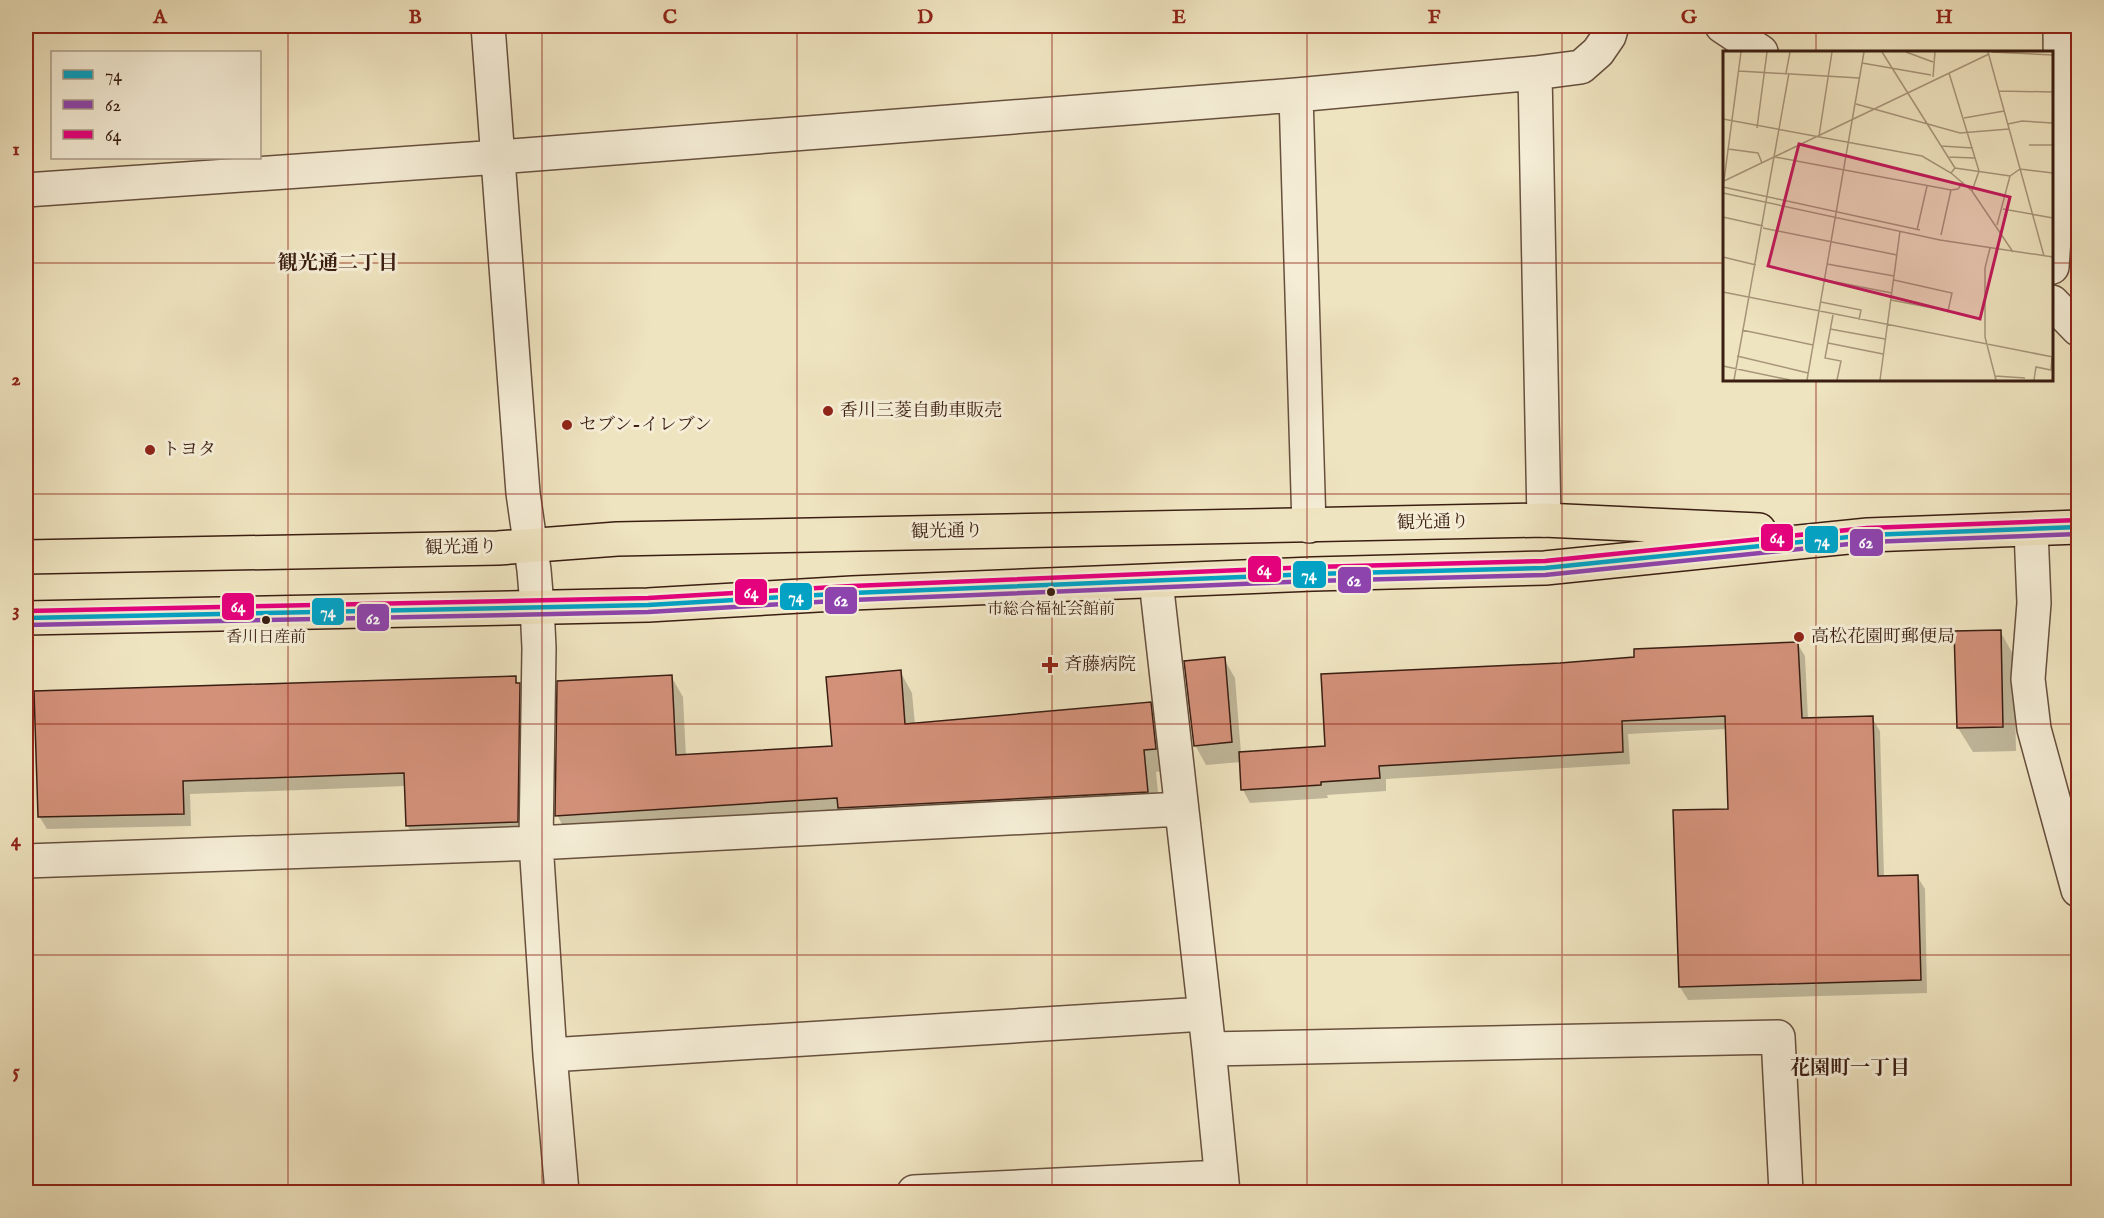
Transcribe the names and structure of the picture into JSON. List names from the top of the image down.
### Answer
{
  "streets": {
    "main road": ["観光通り"]
  },
  "districts": ["観光通二丁目", "花園町一丁目"],
  "places": {
    "other": [
      "香川三菱自動車販売",
      "セブン-イレブン",
      "トヨタ",
      "市総合福祉会館前",
      "香川日産前",
      "高松花園町郵便局"
    ],
    "health": ["斉藤病院"]
  },
  "lines": ["transit line 64", "transit line 74", "transit line 62"],
  "legend": ["74", "62", "64"],
  "grid": {
    "columns": [
      "A",
      "B",
      "C",
      "D",
      "E",
      "F",
      "G",
      "H"
    ],
    "rows": [
      "1",
      "2",
      "3",
      "4",
      "5"
    ]
  }
}
